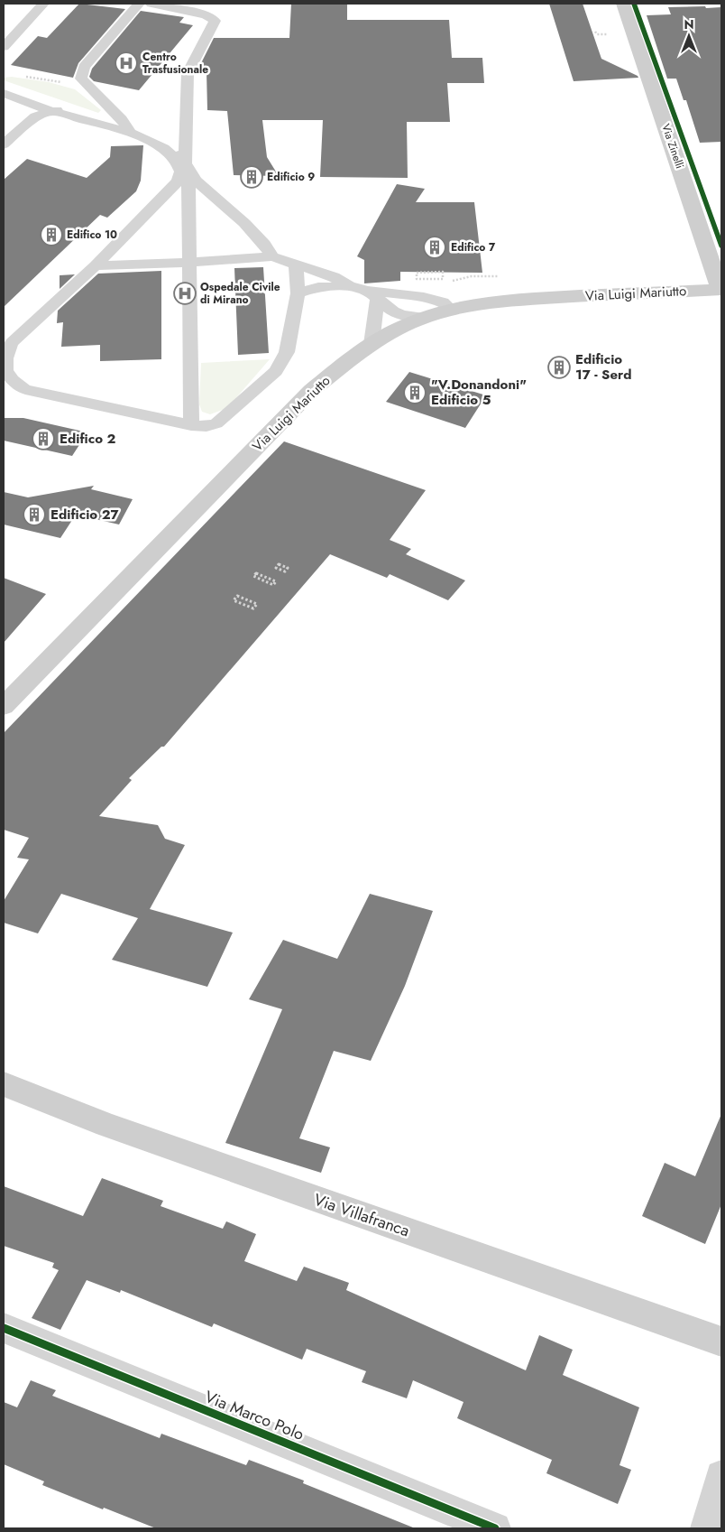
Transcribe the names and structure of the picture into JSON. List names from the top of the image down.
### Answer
{
  "streets": {
    "main road": ["Via Zinelli", "Via Luigi Mariutto", "Via Villafranca"],
    "street": ["Via Marco Polo"]
  },
  "crossings": [
    ["Via Zinelli", "Via Luigi Mariutto"]
  ],
  "places": {
    "hospital": ["Centro Trasfusionale", "Ospedale Civile di Mirano"],
    "building": [
      "Edificio 9",
      "Edifico 10",
      "Edifico 7",
      "Edificio 17 - Serd",
      "\"V.Donandoni\" Edificio 5",
      "Edifico 2",
      "Edificio 27"
    ]
  },
  "north": "top"
}
